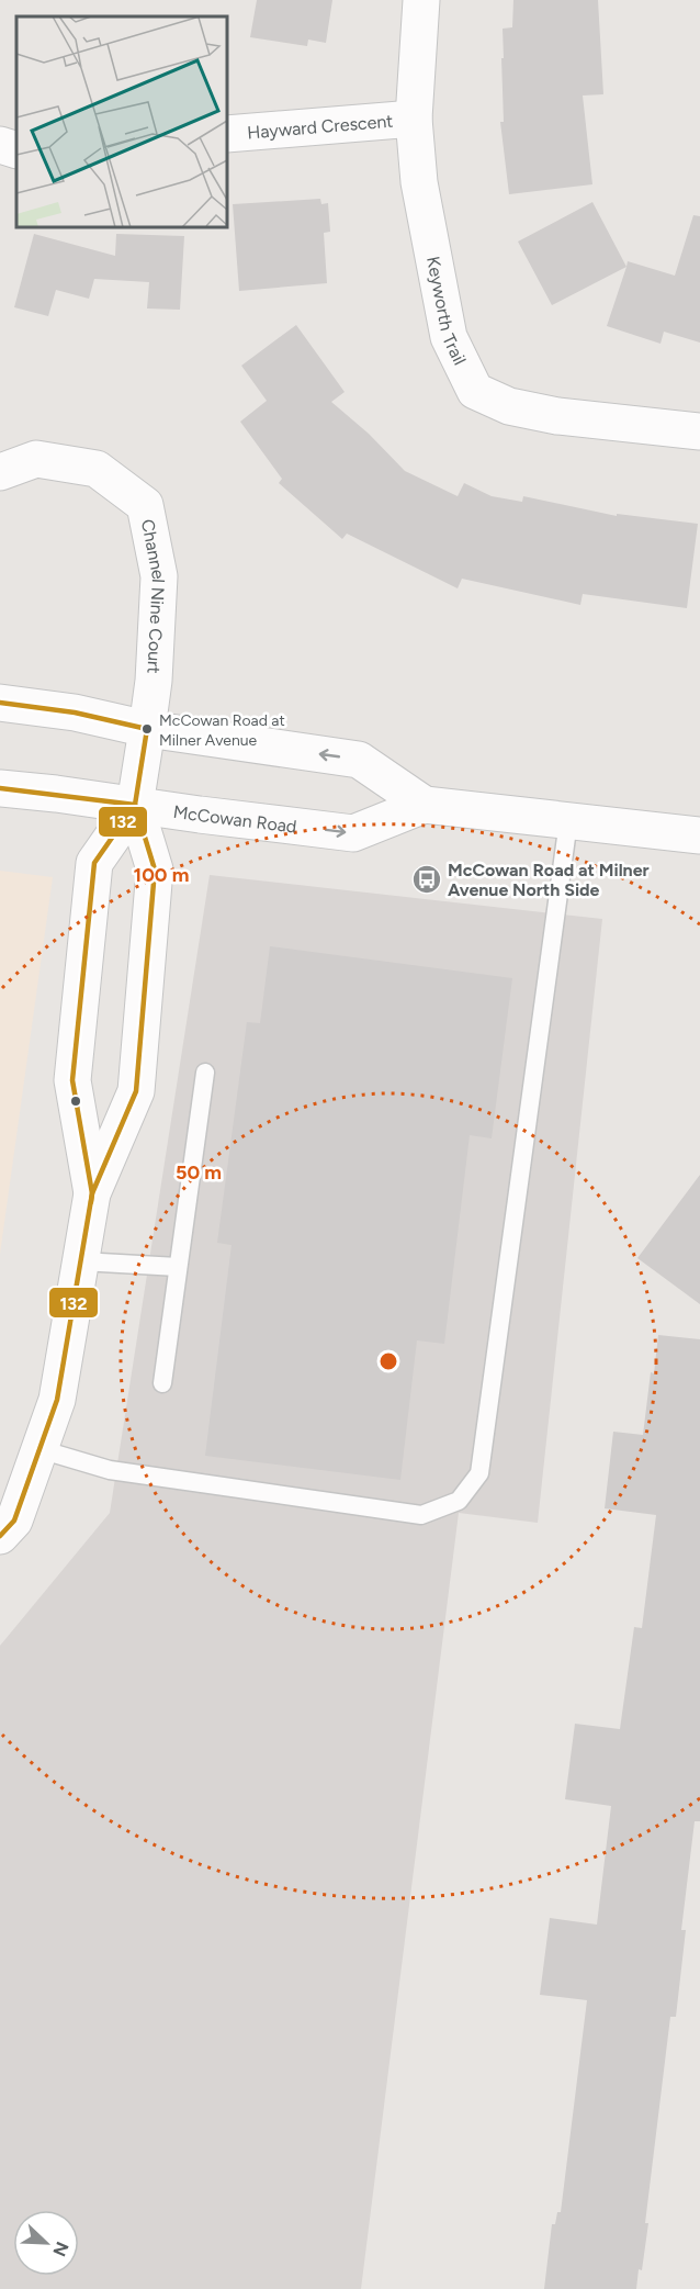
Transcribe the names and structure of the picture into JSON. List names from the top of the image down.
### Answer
{
  "streets": {
    "main road": [
      "Hayward Crescent",
      "Keyworth Trail",
      "Channel Nine Court",
      "McCowan Road"
    ]
  },
  "crossings": [
    ["Hayward Crescent", "Keyworth Trail"],
    ["Channel Nine Court", "McCowan Road"]
  ],
  "places": {
    "other": ["McCowan Road at Milner Avenue"],
    "bus stop": ["McCowan Road at Milner Avenue North Side"]
  },
  "lines": ["transit line 132"],
  "north": "bottom right",
  "rings": ["100 m", "50 m"]
}
